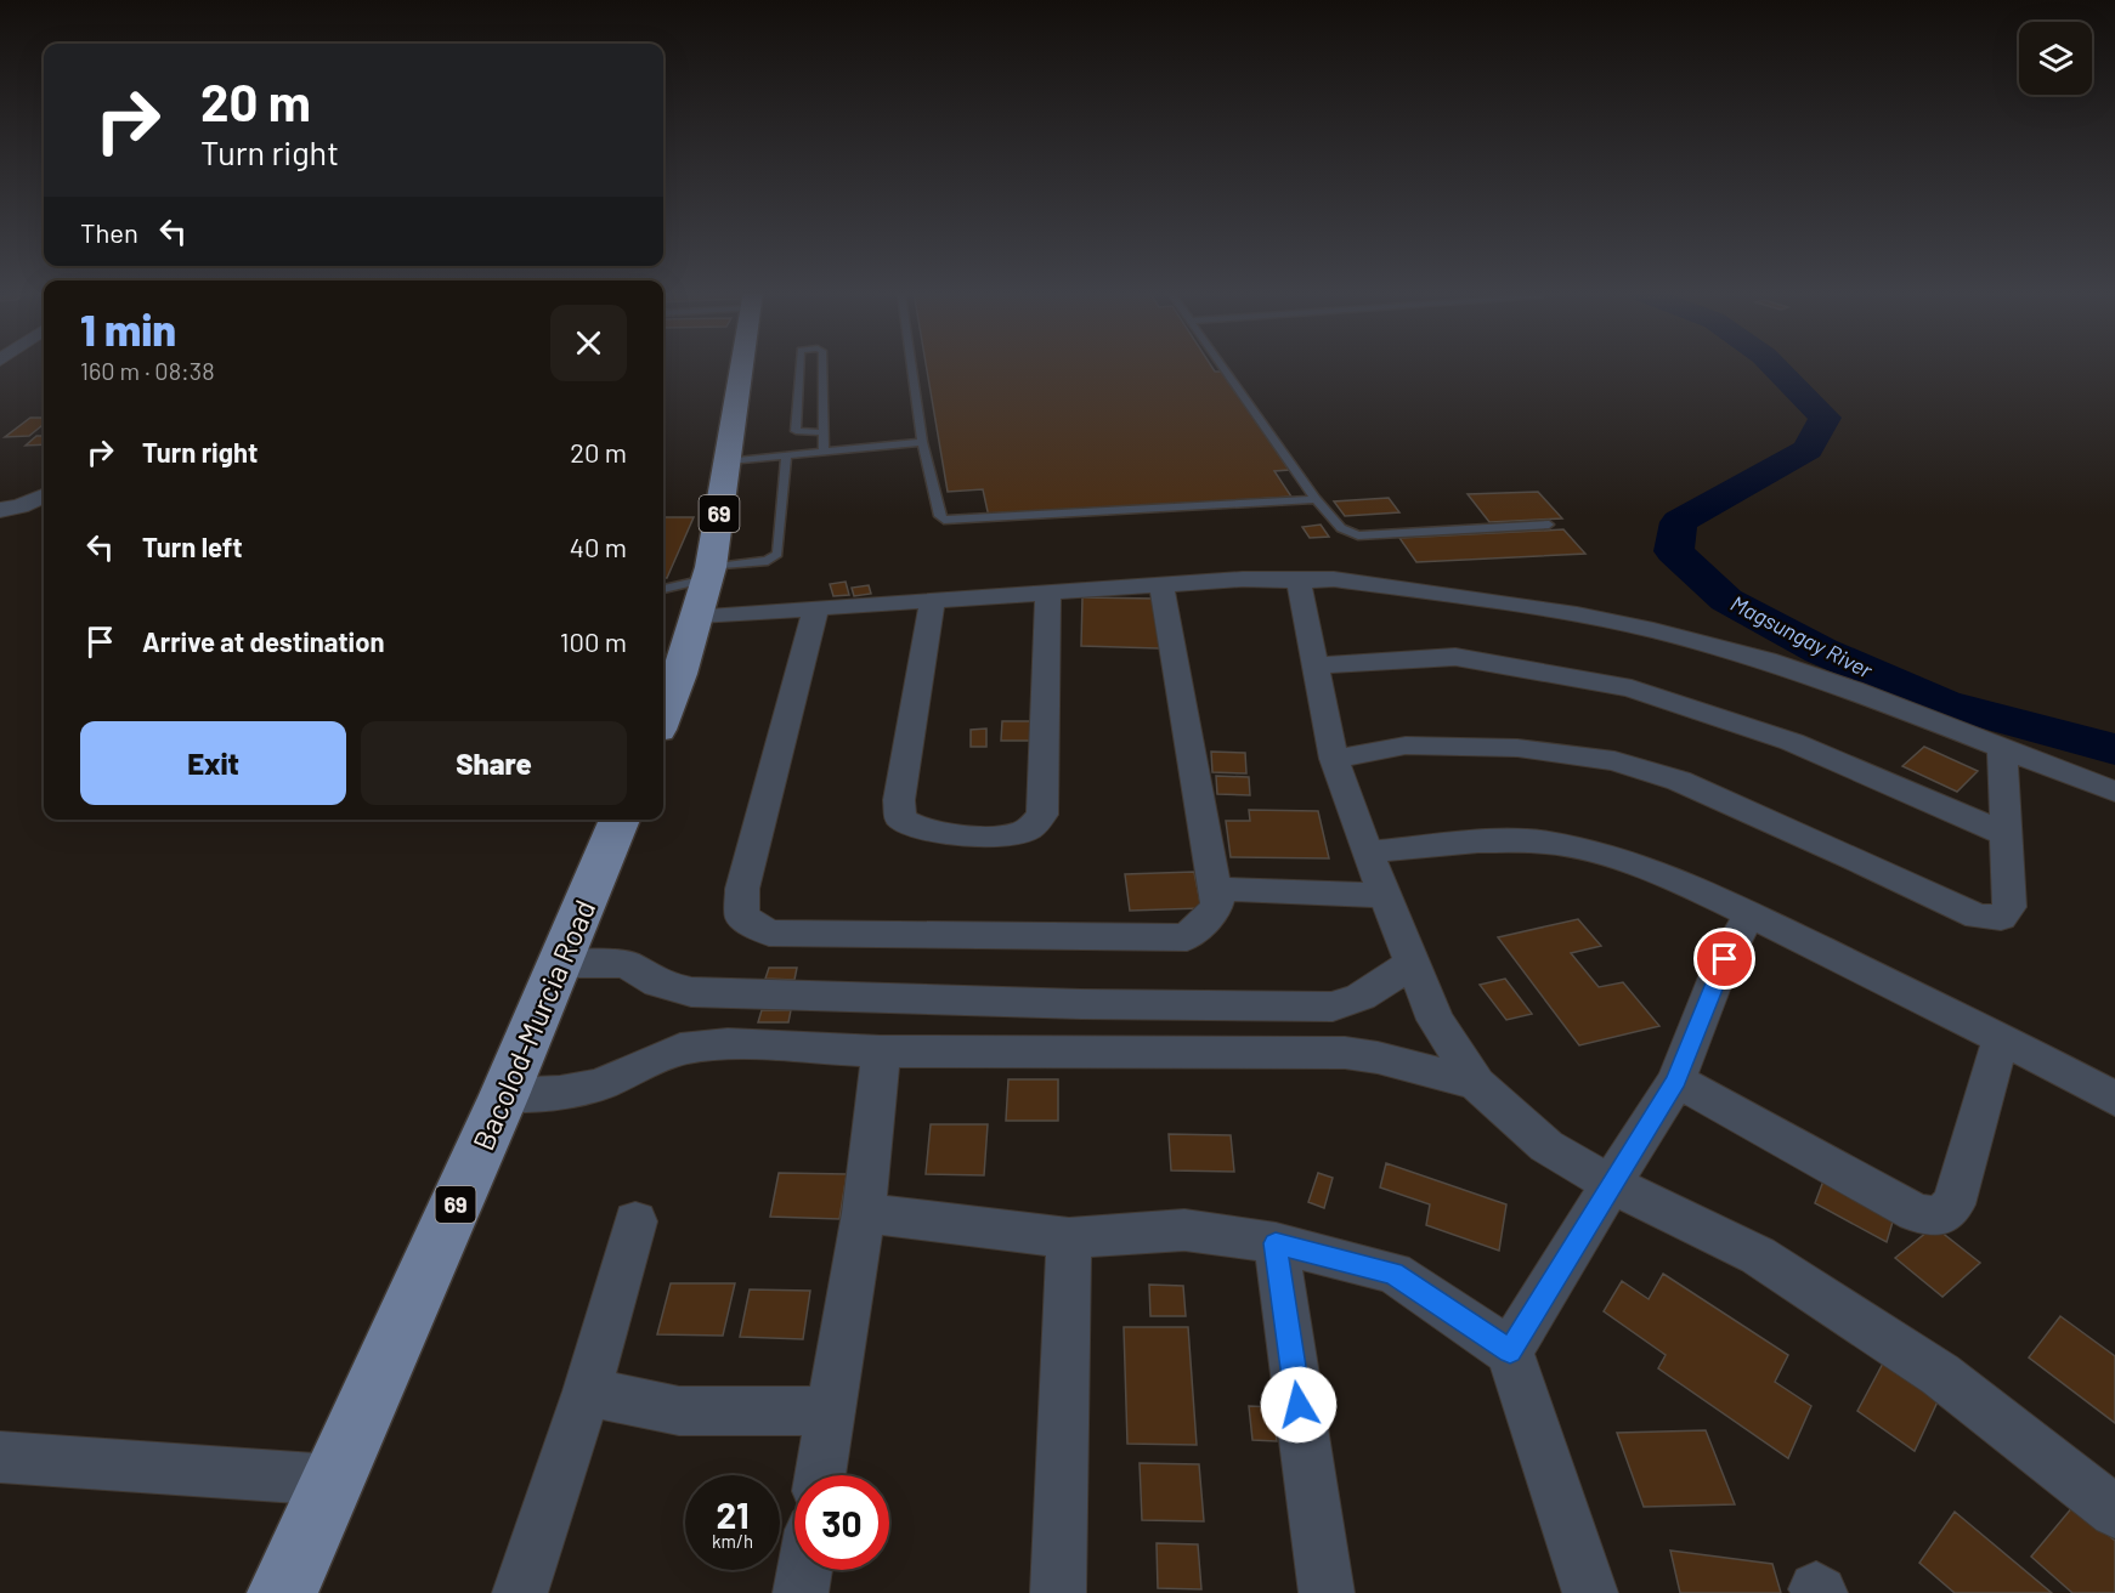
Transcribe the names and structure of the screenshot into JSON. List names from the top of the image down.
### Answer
{
  "streets": {
    "main road": ["69", "Bacolod-Murcia Road"]
  },
  "water": ["Magsungay River"],
  "page": {
    "turn": ["20 m", "Turn right"],
    "then": "Then",
    "heading": ["1 min", "160 m · 08:38"],
    "list": [
      {
        "name": "Turn right",
        "value": "20 m"
      },
      {
        "name": "Turn left",
        "value": "40 m"
      },
      {
        "name": "Arrive at destination",
        "value": "100 m"
      }
    ],
    "buttons": ["Exit", "Share"],
    "speed": "21 km/h",
    "limit": "30"
  }
}
